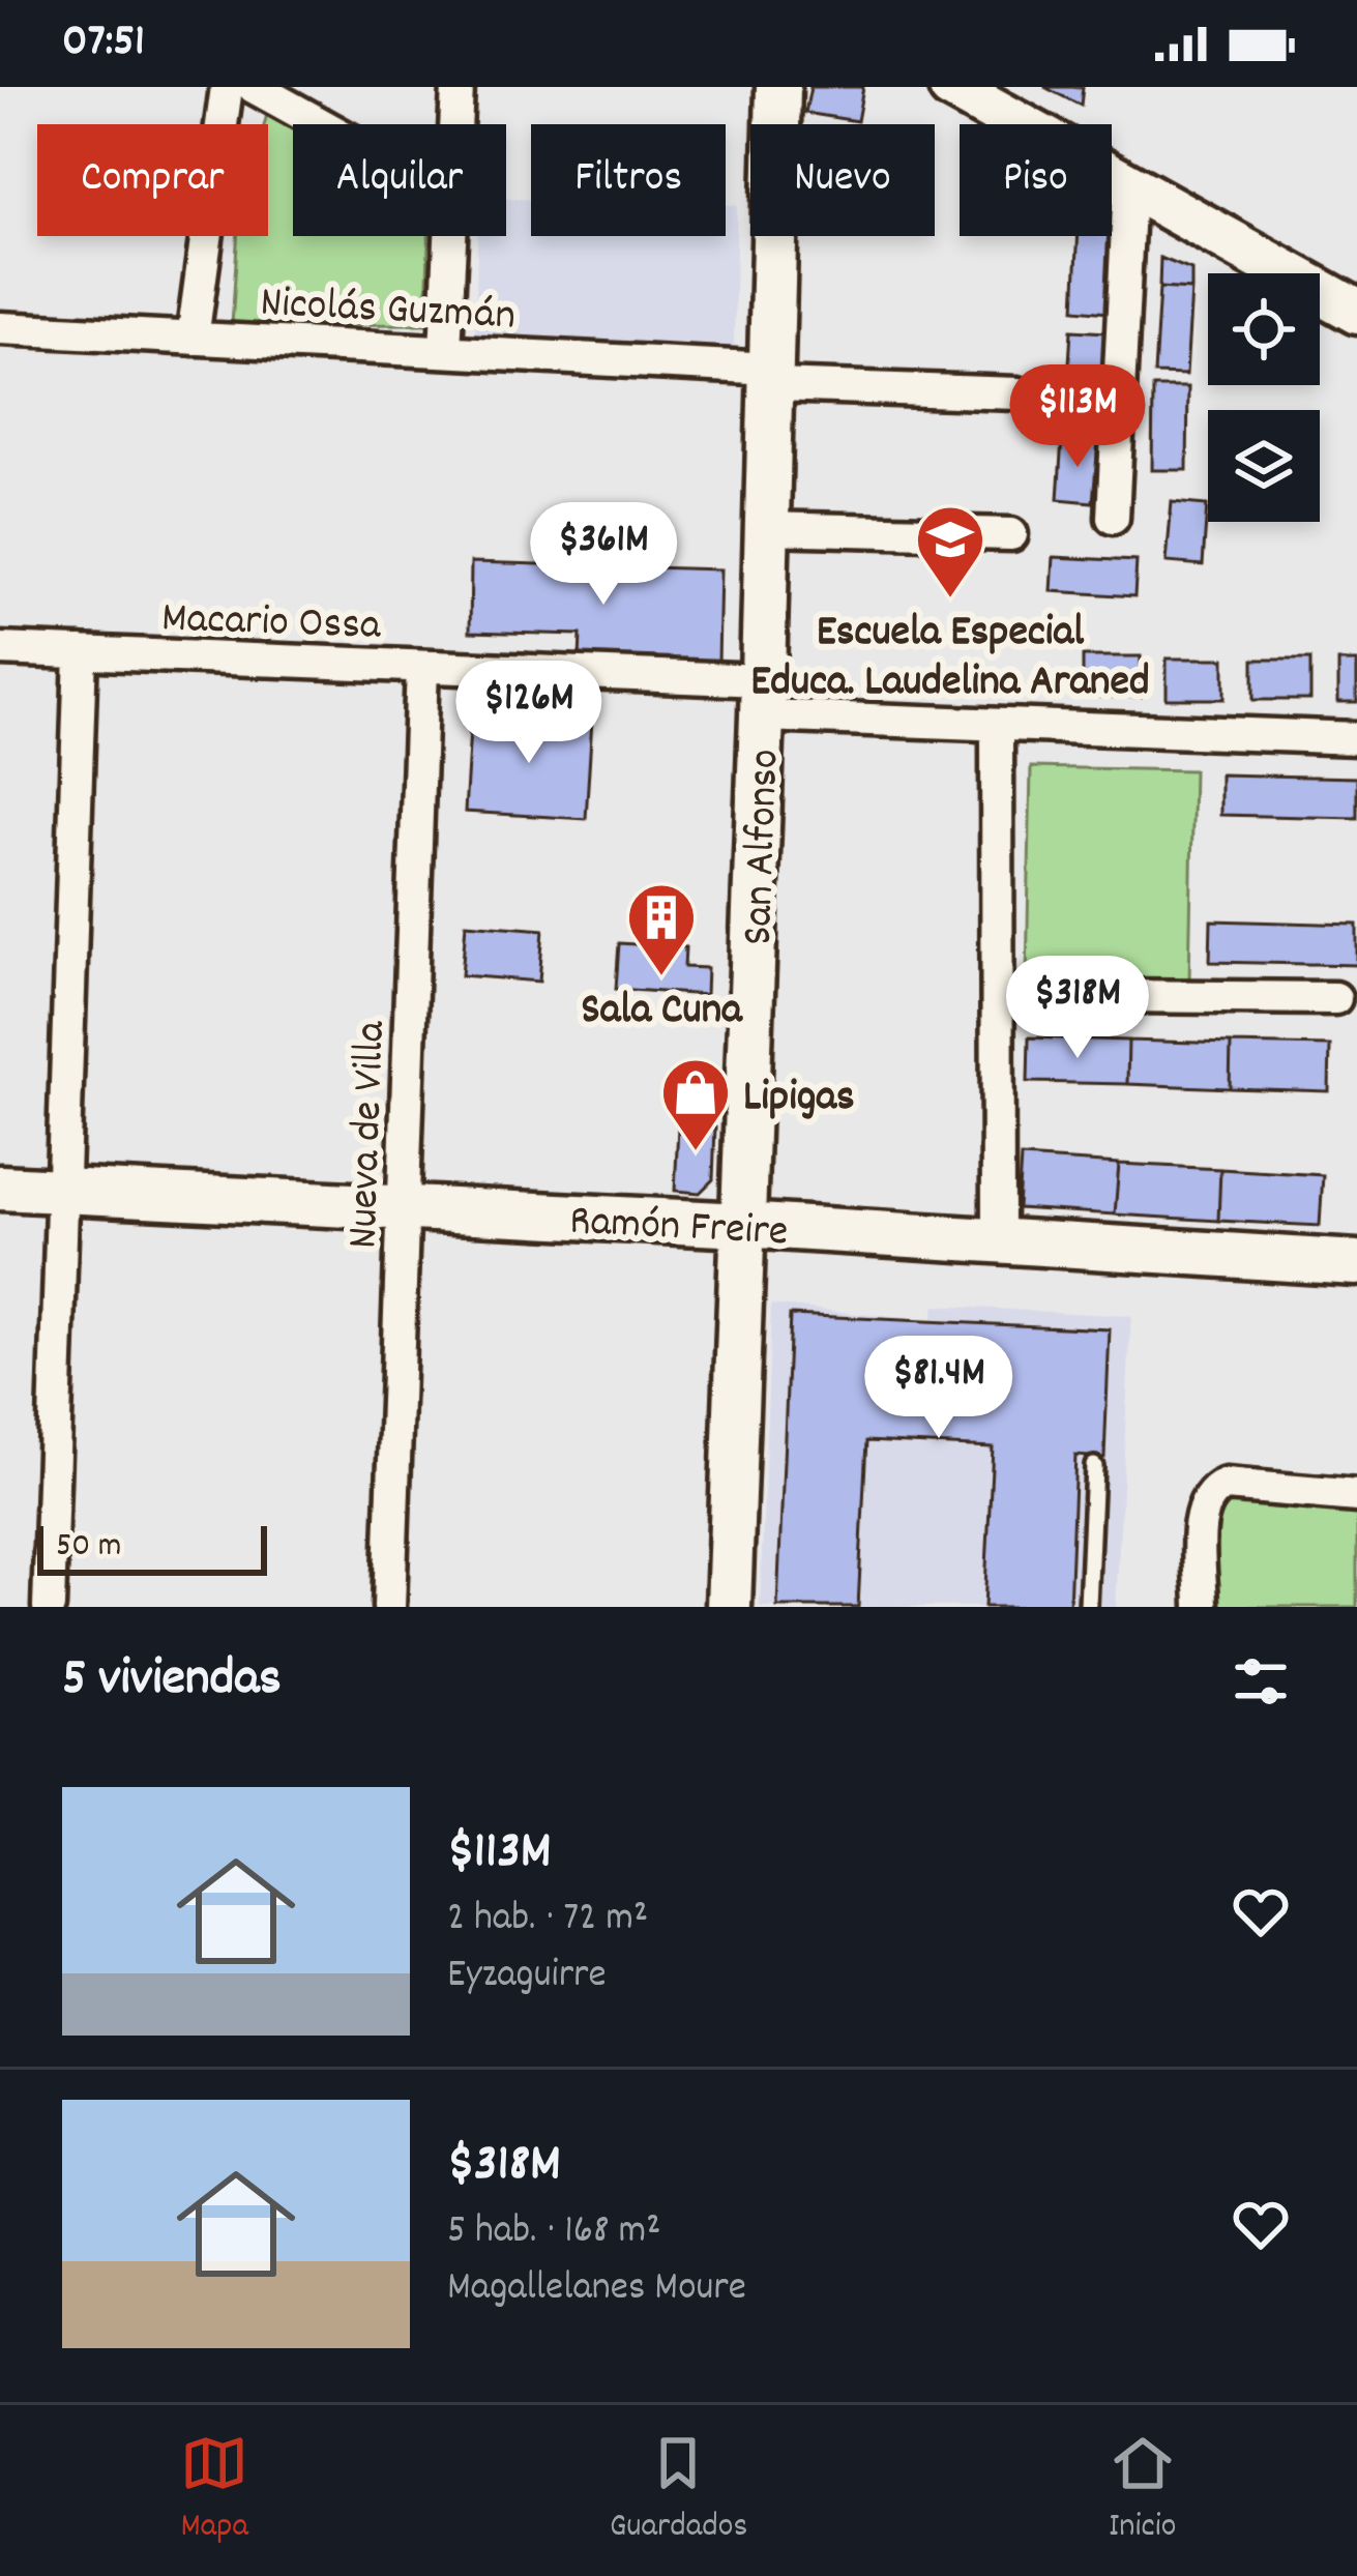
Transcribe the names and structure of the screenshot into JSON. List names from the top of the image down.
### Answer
{
  "streets": {
    "street": [
      "Nicolás Guzmán",
      "Macario Ossa",
      "San Alfonso",
      "Nueva de Villa",
      "Ramón Freire"
    ]
  },
  "crossings": [
    ["Nicolás Guzmán", "San Alfonso"],
    ["Macario Ossa", "San Alfonso"],
    ["Macario Ossa", "Nueva de Villa"],
    ["San Alfonso", "Ramón Freire"],
    ["Nueva de Villa", "Ramón Freire"]
  ],
  "places": {
    "school or university": ["Escuela Especial Educa. Laudelina Araned"],
    "building": ["Sala Cuna"],
    "shop": ["Lipigas"]
  },
  "scale_bar": "50 m",
  "page": {
    "status": "07:51",
    "chip": [
      "Comprar",
      "Alquilar",
      "Filtros",
      "Nuevo",
      "Piso"
    ],
    "price": [
      "$113M",
      "$361M",
      "$126M",
      "$318M",
      "$81.4M"
    ],
    "scale": "50 m",
    "heading": "5 viviendas",
    "list": [
      {
        "name": "$113M",
        "note": "2 hab. · 72 m² · Eyzaguirre"
      },
      {
        "name": "$318M",
        "note": "5 hab. · 168 m² · Magallelanes Moure"
      }
    ],
    "tabs": ["Mapa", "Guardados", "Inicio"]
  }
}
